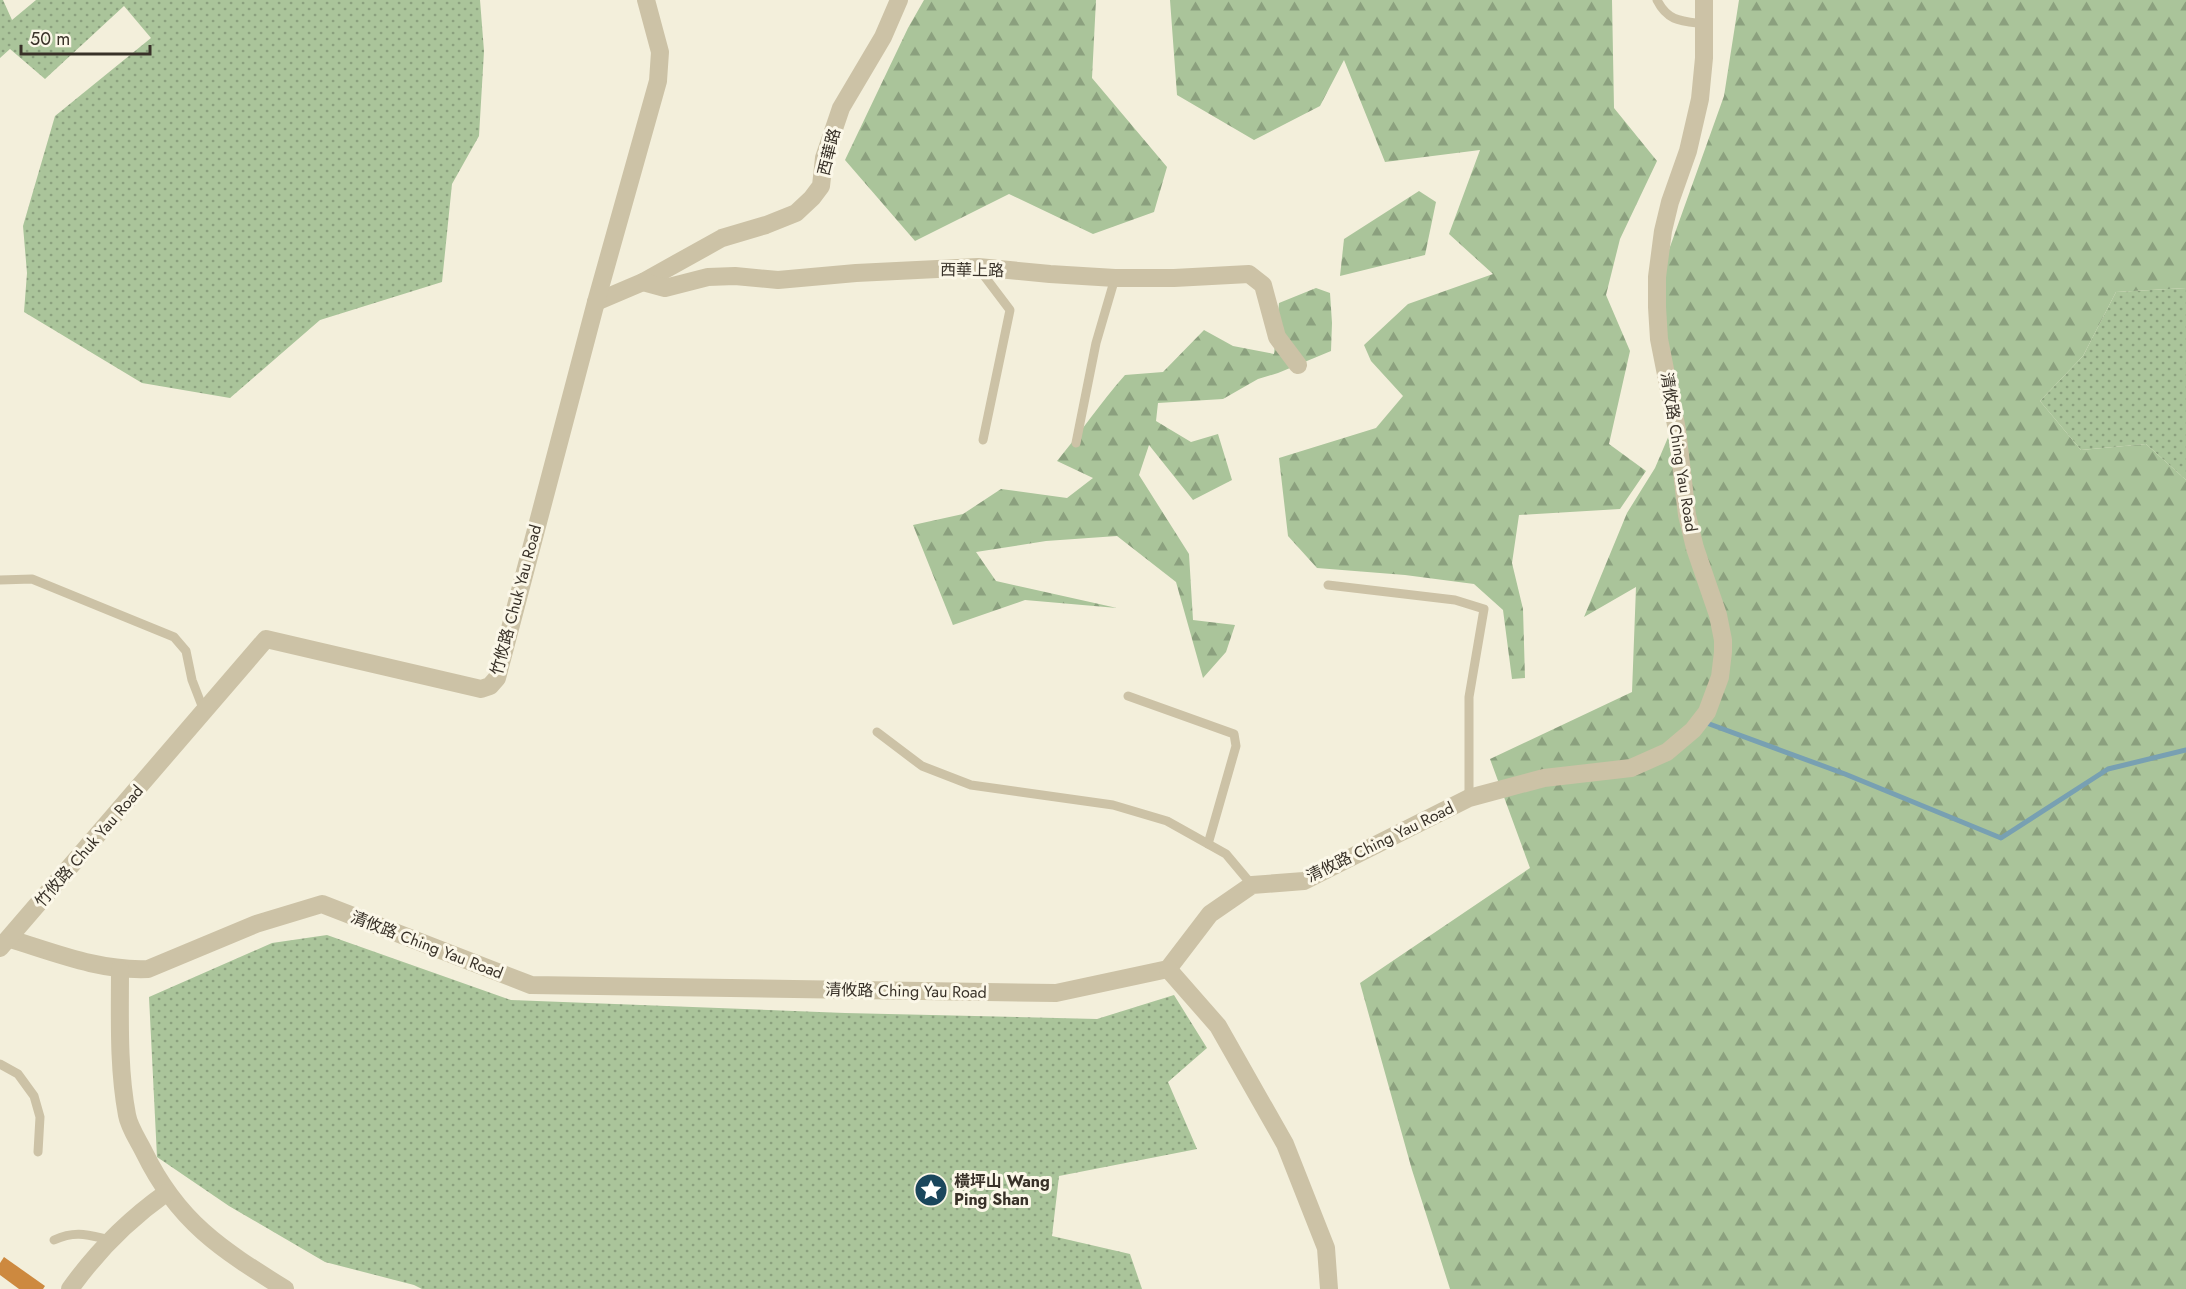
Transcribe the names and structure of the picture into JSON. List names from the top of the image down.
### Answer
{
  "streets": {
    "street": [
      "西華路",
      "西華上路",
      "清攸路 Ching Yau Road",
      "竹攸路 Chuk Yau Road"
    ]
  },
  "crossings": [
    ["西華路", "西華上路"],
    ["清攸路 Ching Yau Road", "竹攸路 Chuk Yau Road"]
  ],
  "places": {
    "place": ["橫坪山 Wang Ping Shan"]
  },
  "scale_bar": "50 m"
}
